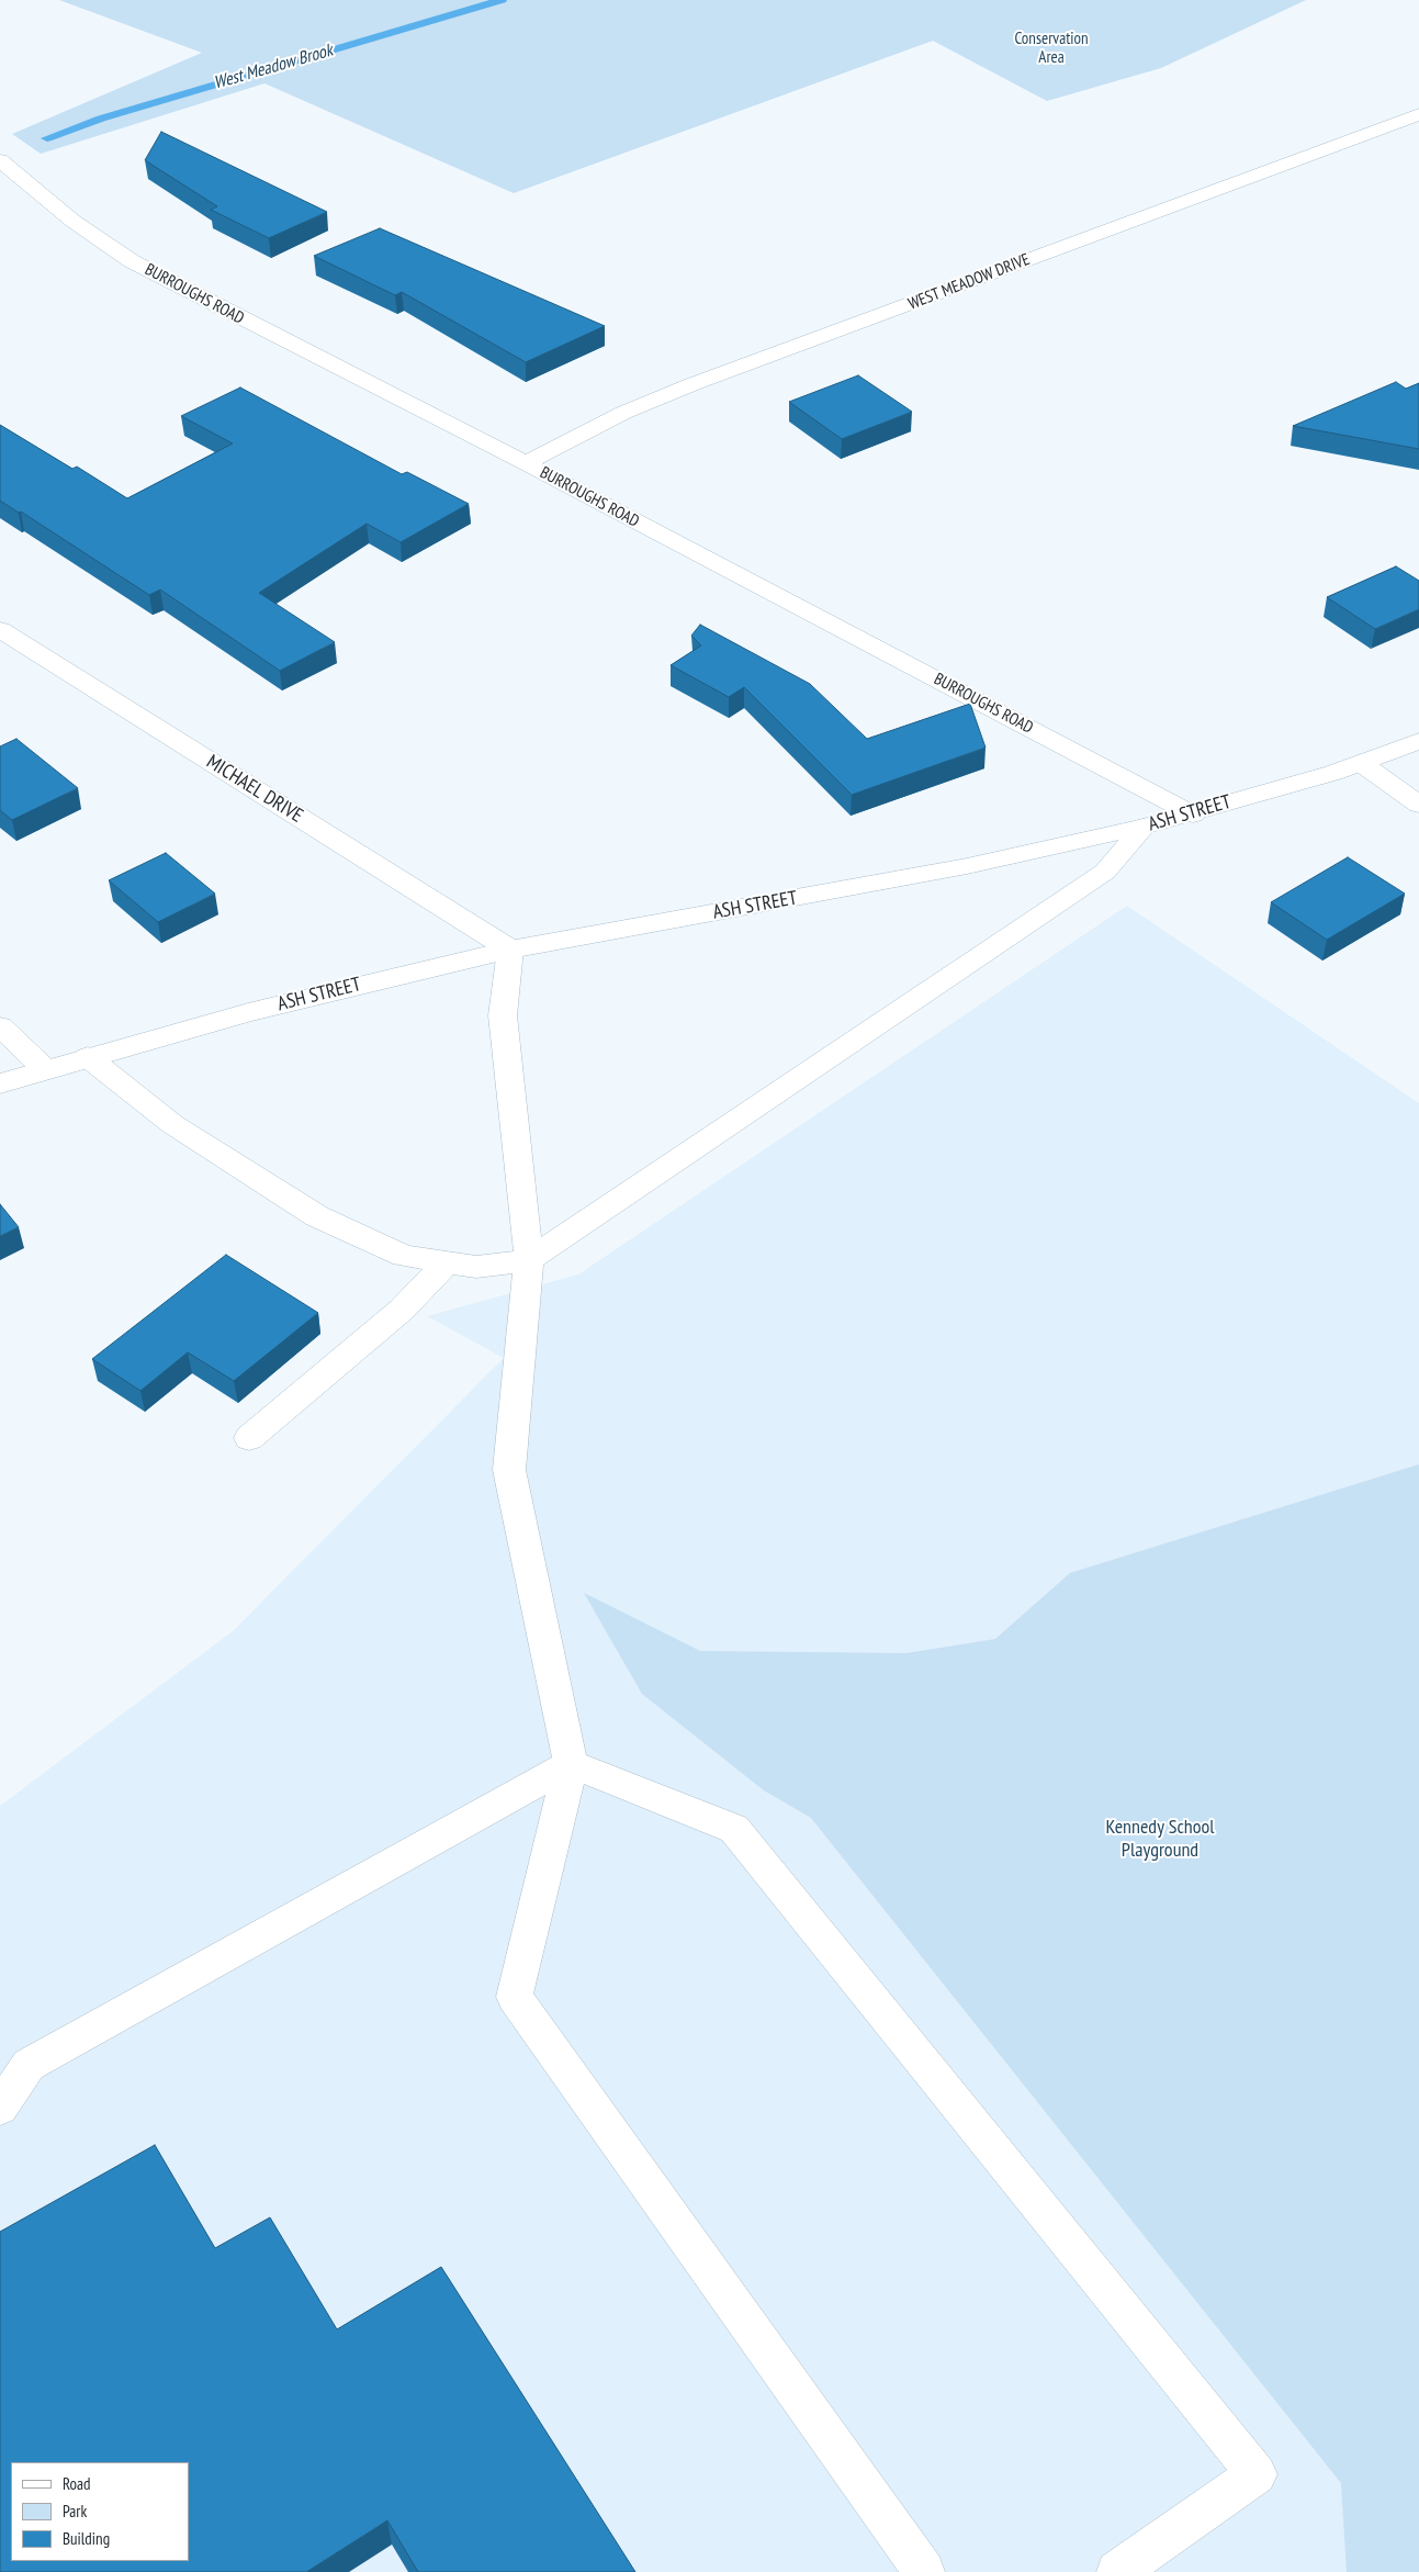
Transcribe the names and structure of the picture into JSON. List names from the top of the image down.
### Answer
{
  "streets": {
    "street": [
      "WEST MEADOW DRIVE",
      "BURROUGHS ROAD",
      "MICHAEL DRIVE",
      "ASH STREET"
    ]
  },
  "crossings": [
    ["WEST MEADOW DRIVE", "BURROUGHS ROAD"],
    ["BURROUGHS ROAD", "ASH STREET"],
    ["MICHAEL DRIVE", "ASH STREET"]
  ],
  "water": ["West Meadow Brook"],
  "parks": ["Conservation Area", "Kennedy School Playground"],
  "legend": ["Road", "Park", "Building"]
}
